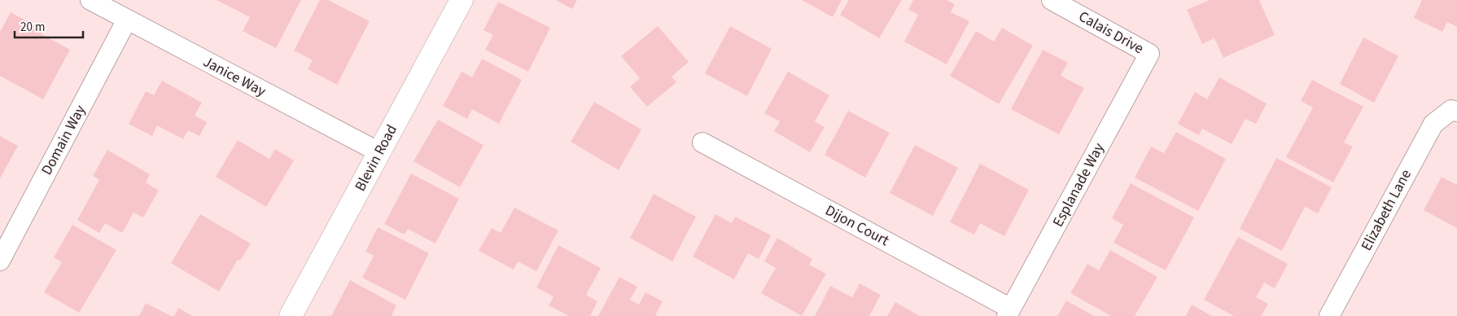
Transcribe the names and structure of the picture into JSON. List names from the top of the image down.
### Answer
{
  "streets": {
    "street": [
      "Calais Drive",
      "Janice Way",
      "Domain Way",
      "Blevin Road",
      "Esplanade Way",
      "Elizabeth Lane",
      "Dijon Court"
    ]
  },
  "crossings": [
    ["Calais Drive", "Esplanade Way"],
    ["Janice Way", "Domain Way"],
    ["Janice Way", "Blevin Road"],
    ["Esplanade Way", "Dijon Court"]
  ],
  "scale_bar": "20 m"
}
